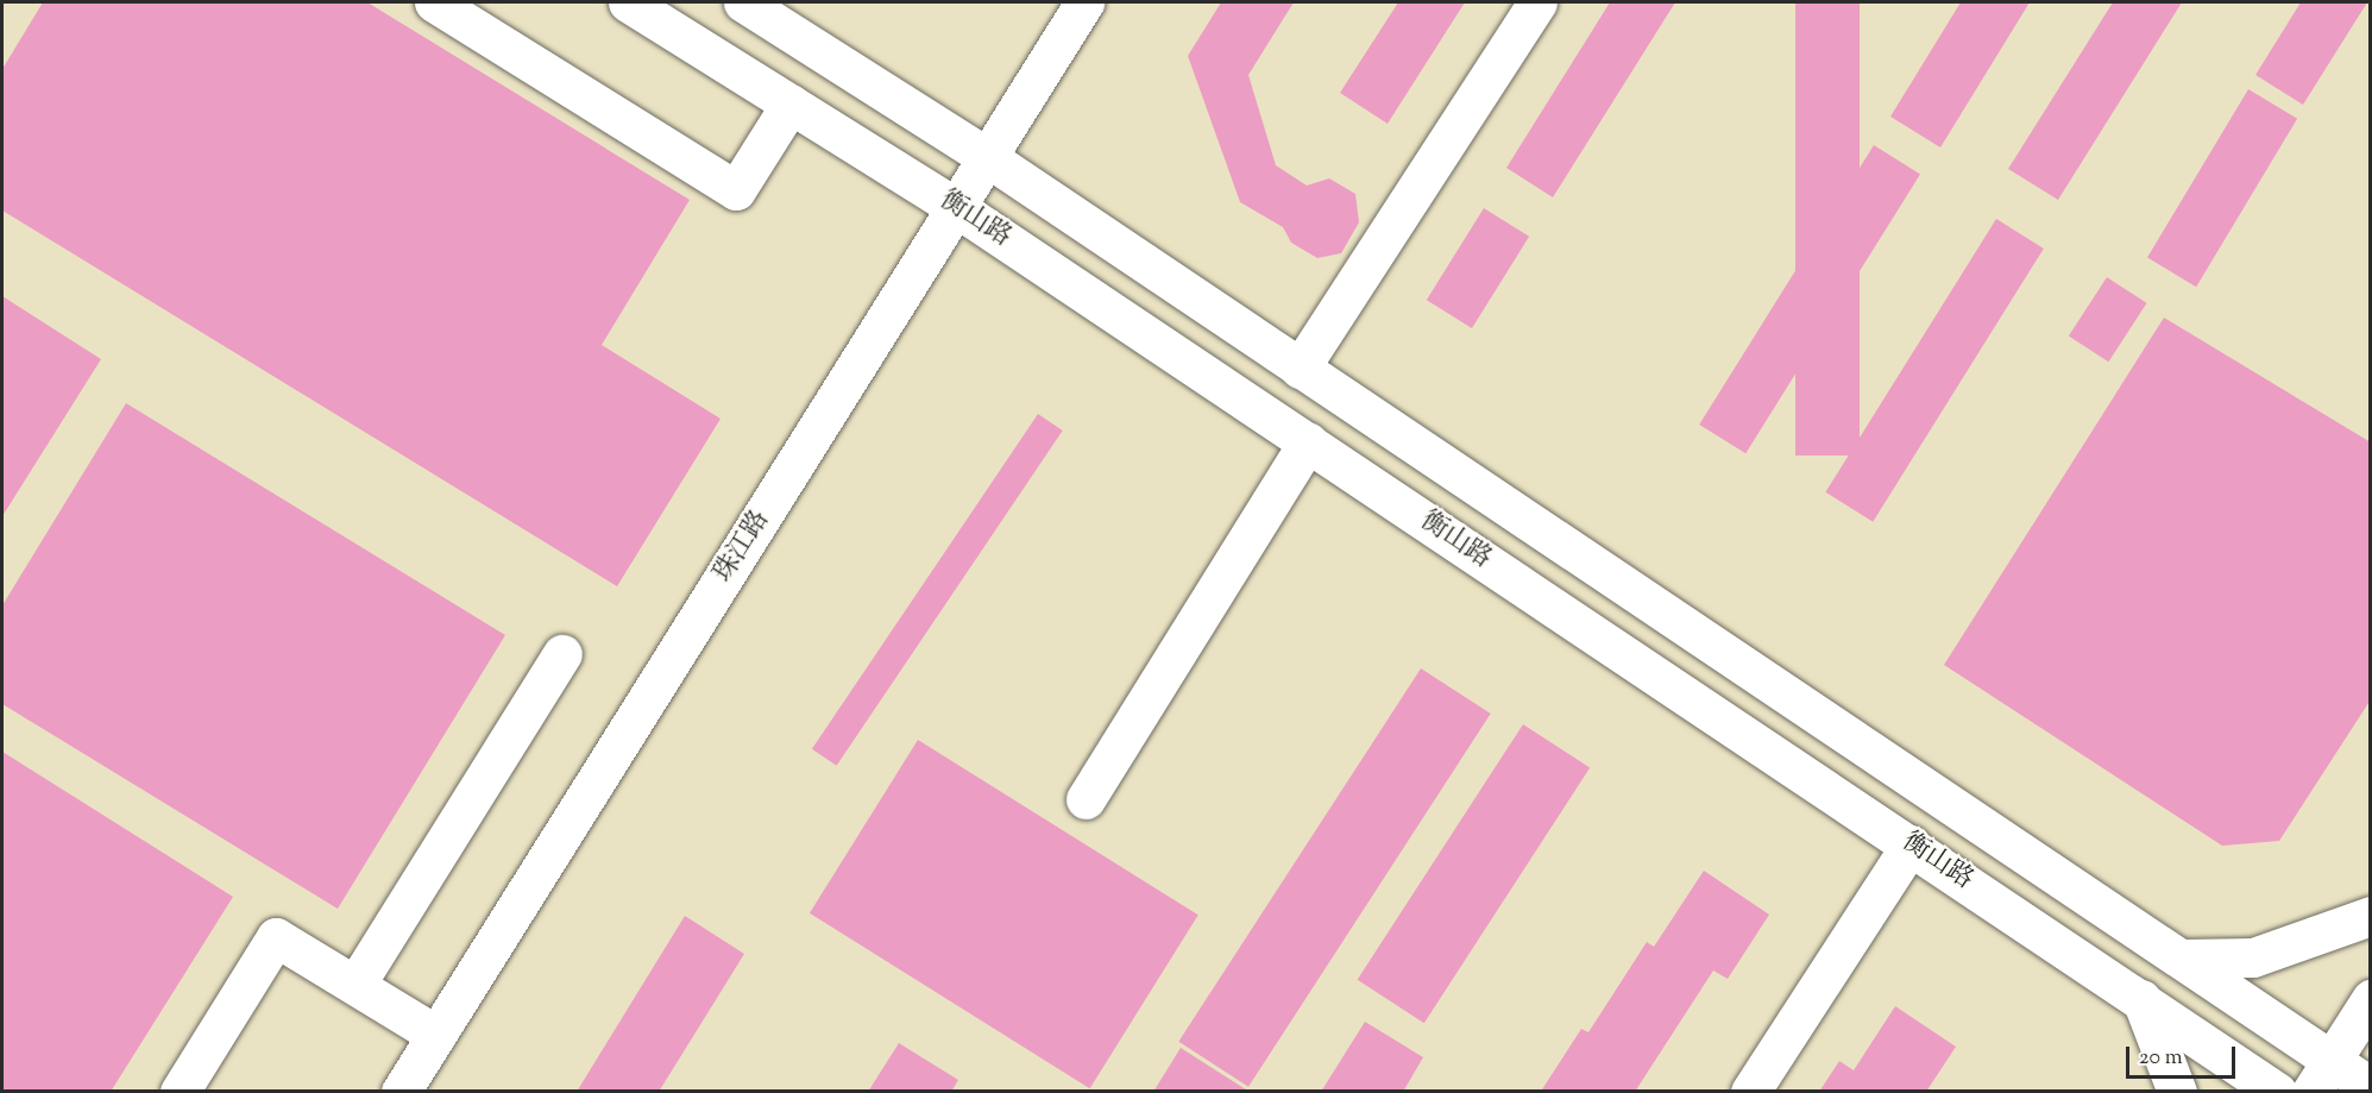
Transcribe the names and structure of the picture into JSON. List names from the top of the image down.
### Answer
{
  "streets": {
    "street": ["衡山路", "珠江路"]
  },
  "crossings": [
    ["衡山路", "珠江路"]
  ],
  "scale_bar": "20 m"
}
